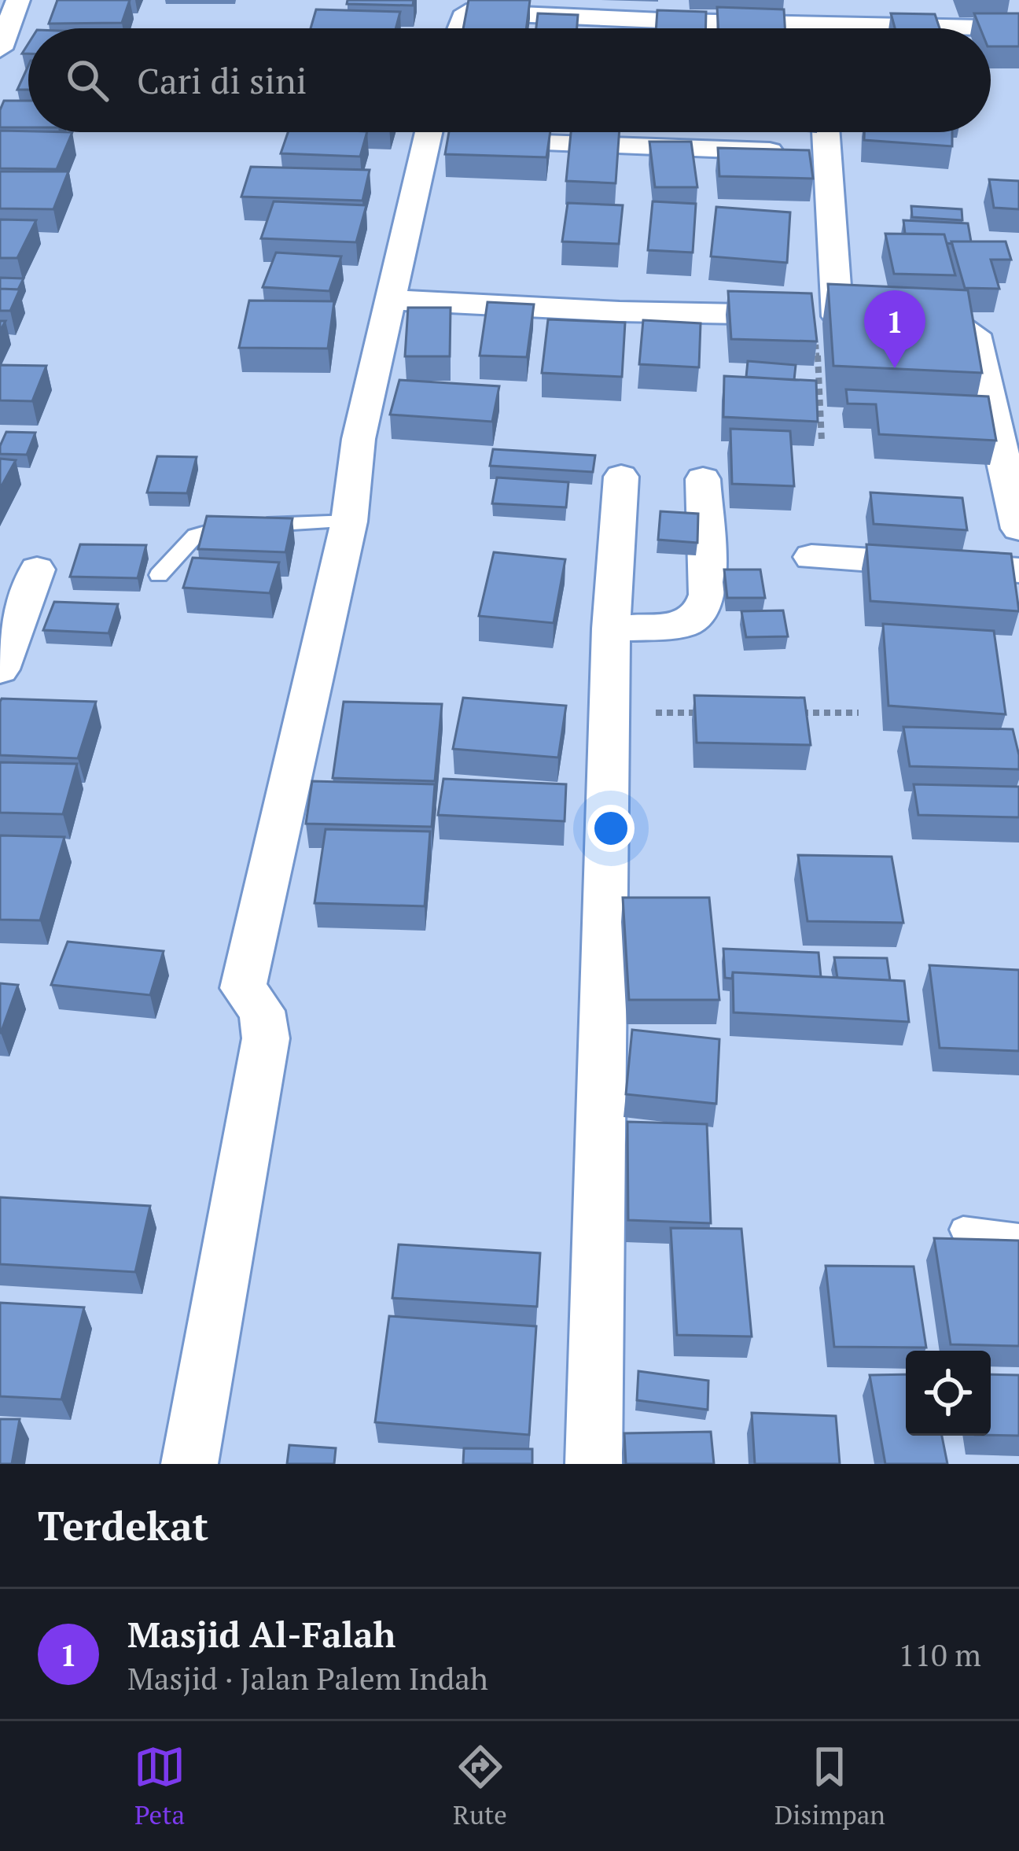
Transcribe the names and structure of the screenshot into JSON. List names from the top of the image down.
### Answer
{
  "page": {
    "search": "Cari di sini",
    "pins": "1",
    "heading": "Terdekat",
    "list": [
      {
        "mark": "1",
        "name": "Masjid Al-Falah",
        "note": "Masjid · Jalan Palem Indah",
        "value": "110 m"
      }
    ],
    "nav": ["Peta", "Rute", "Disimpan"]
  }
}
